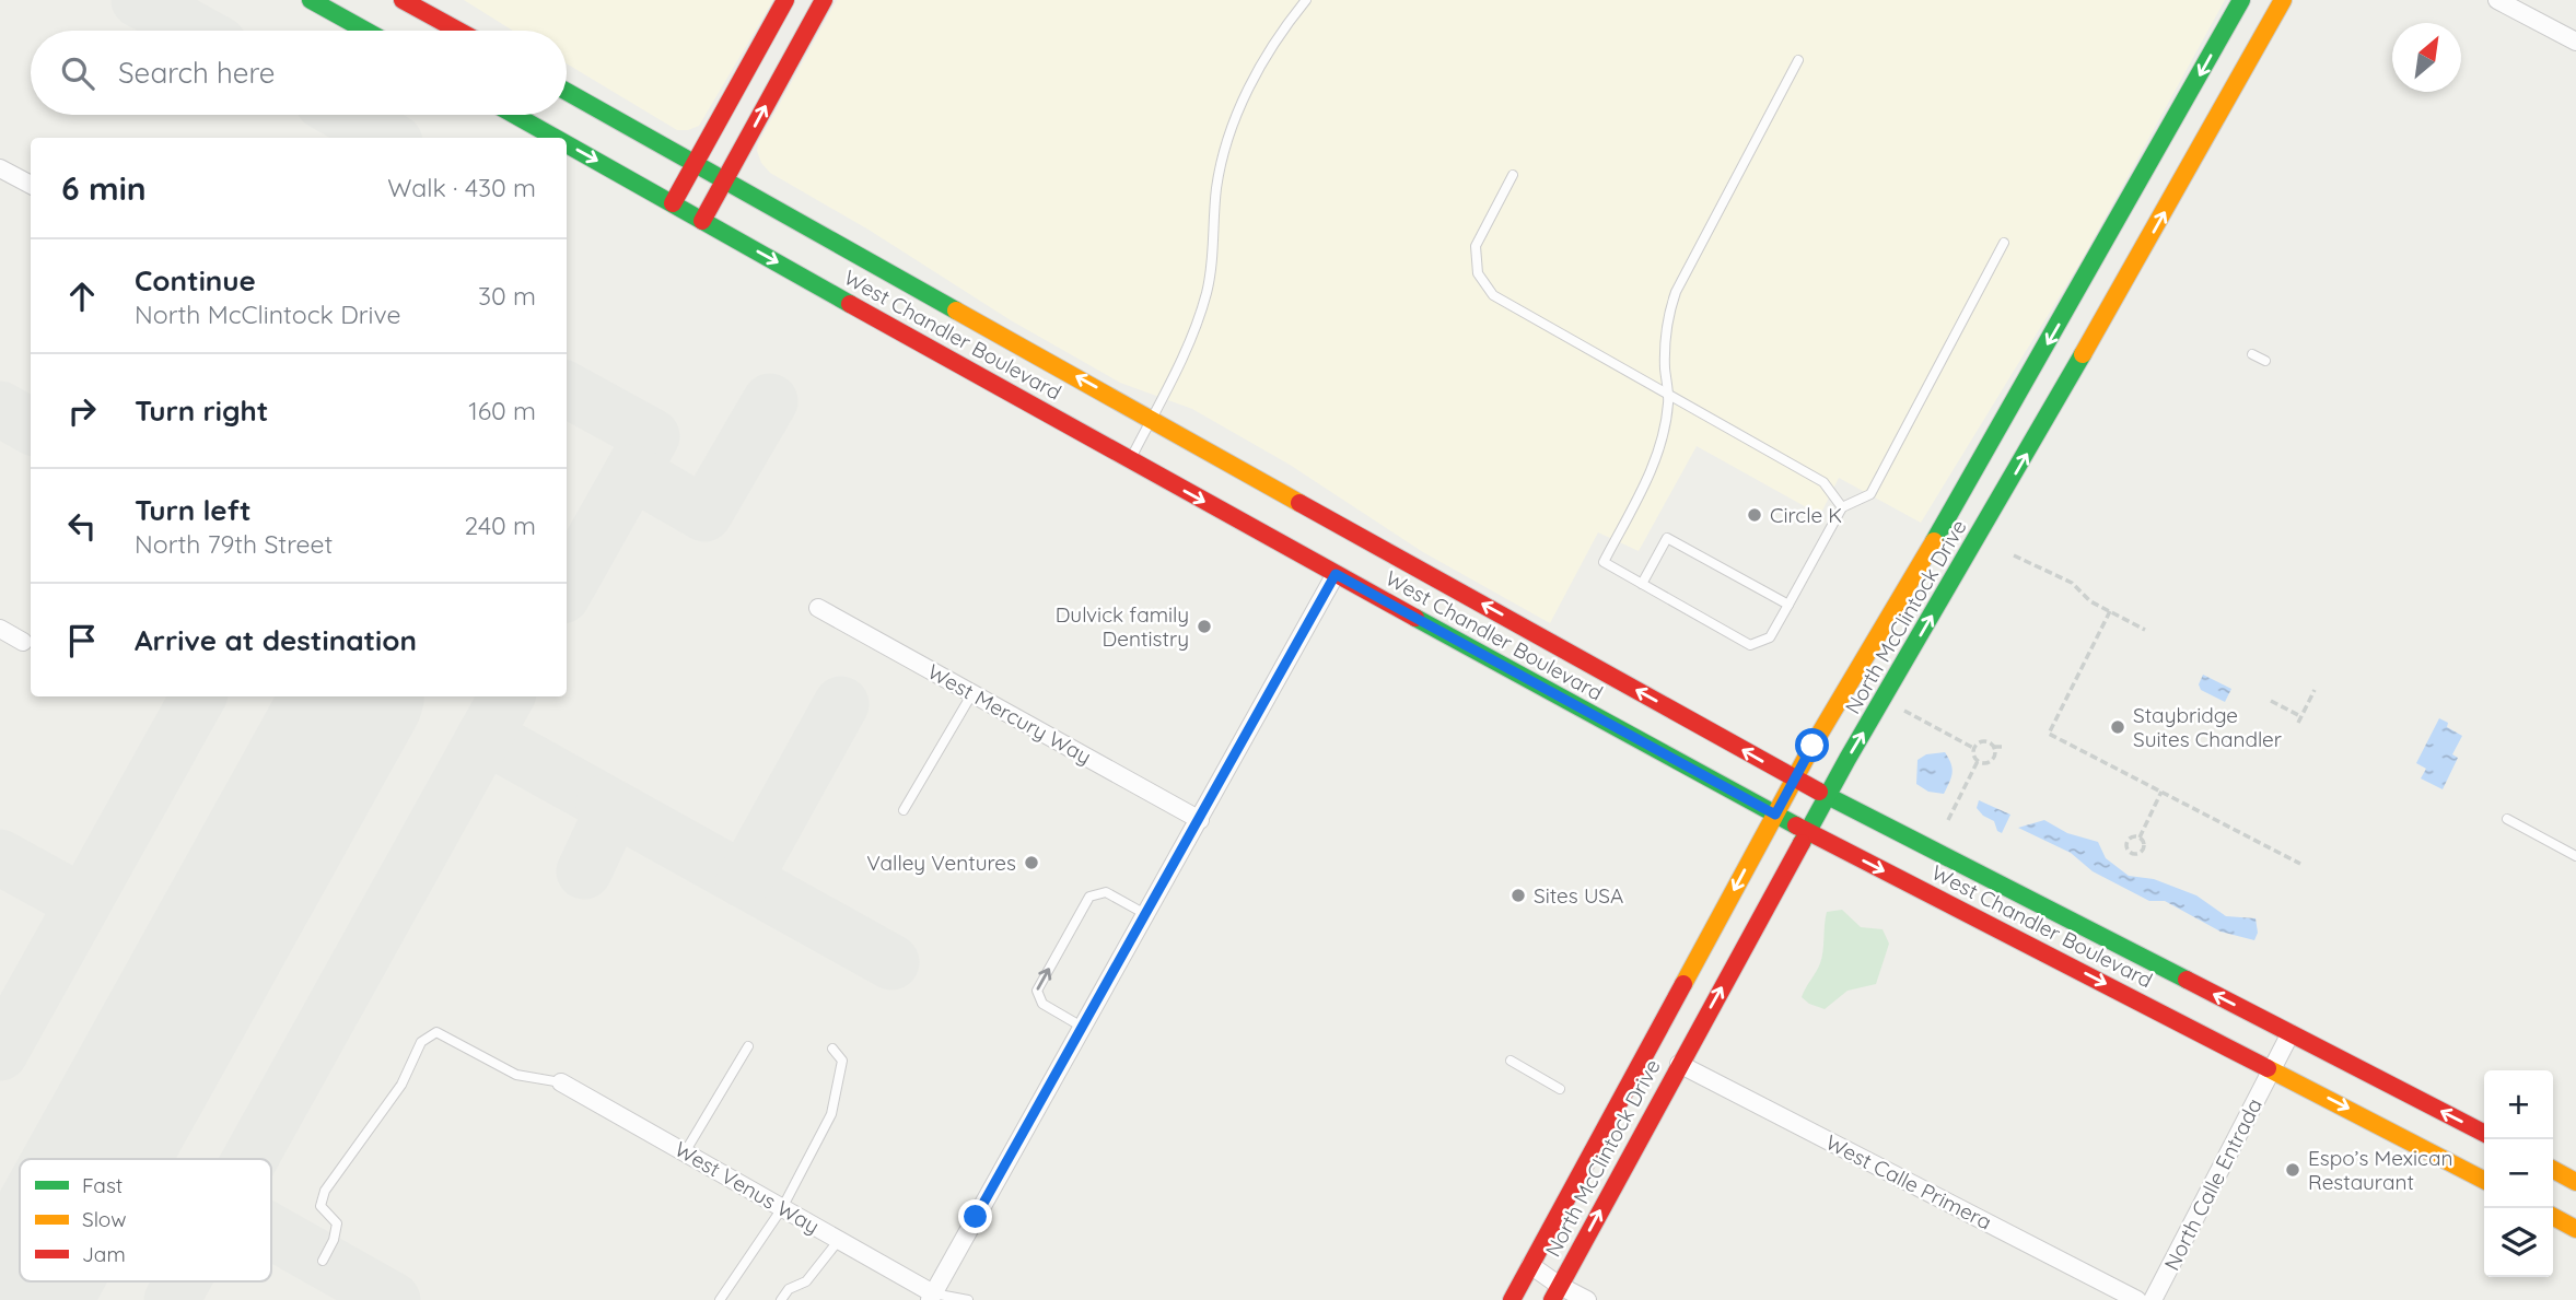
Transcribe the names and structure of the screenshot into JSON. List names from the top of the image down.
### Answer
{
  "streets": {
    "main road": ["West Chandler Boulevard", "North McClintock Drive"],
    "street": [
      "West Mercury Way",
      "West Calle Primera",
      "North Calle Entrada",
      "West Venus Way"
    ]
  },
  "crossings": [
    ["West Chandler Boulevard", "North McClintock Drive"],
    ["West Chandler Boulevard", "North Calle Entrada"],
    ["North McClintock Drive", "West Calle Primera"]
  ],
  "places": [
    "Circle K",
    "Dulvick family Dentistry",
    "Staybridge Suites Chandler",
    "Valley Ventures",
    "Sites USA",
    "Espo’s Mexican Restaurant"
  ],
  "legend": ["Fast", "Slow", "Jam"],
  "north": "top right",
  "page": {
    "search": "Search here",
    "heading": ["6 min", "Walk · 430 m"],
    "list": [
      ["Continue", "North McClintock Drive", "30 m"],
      ["Turn right", "160 m"],
      ["Turn left", "North 79th Street", "240 m"],
      "Arrive at destination"
    ],
    "map_buttons": ["+", "−"]
  }
}
